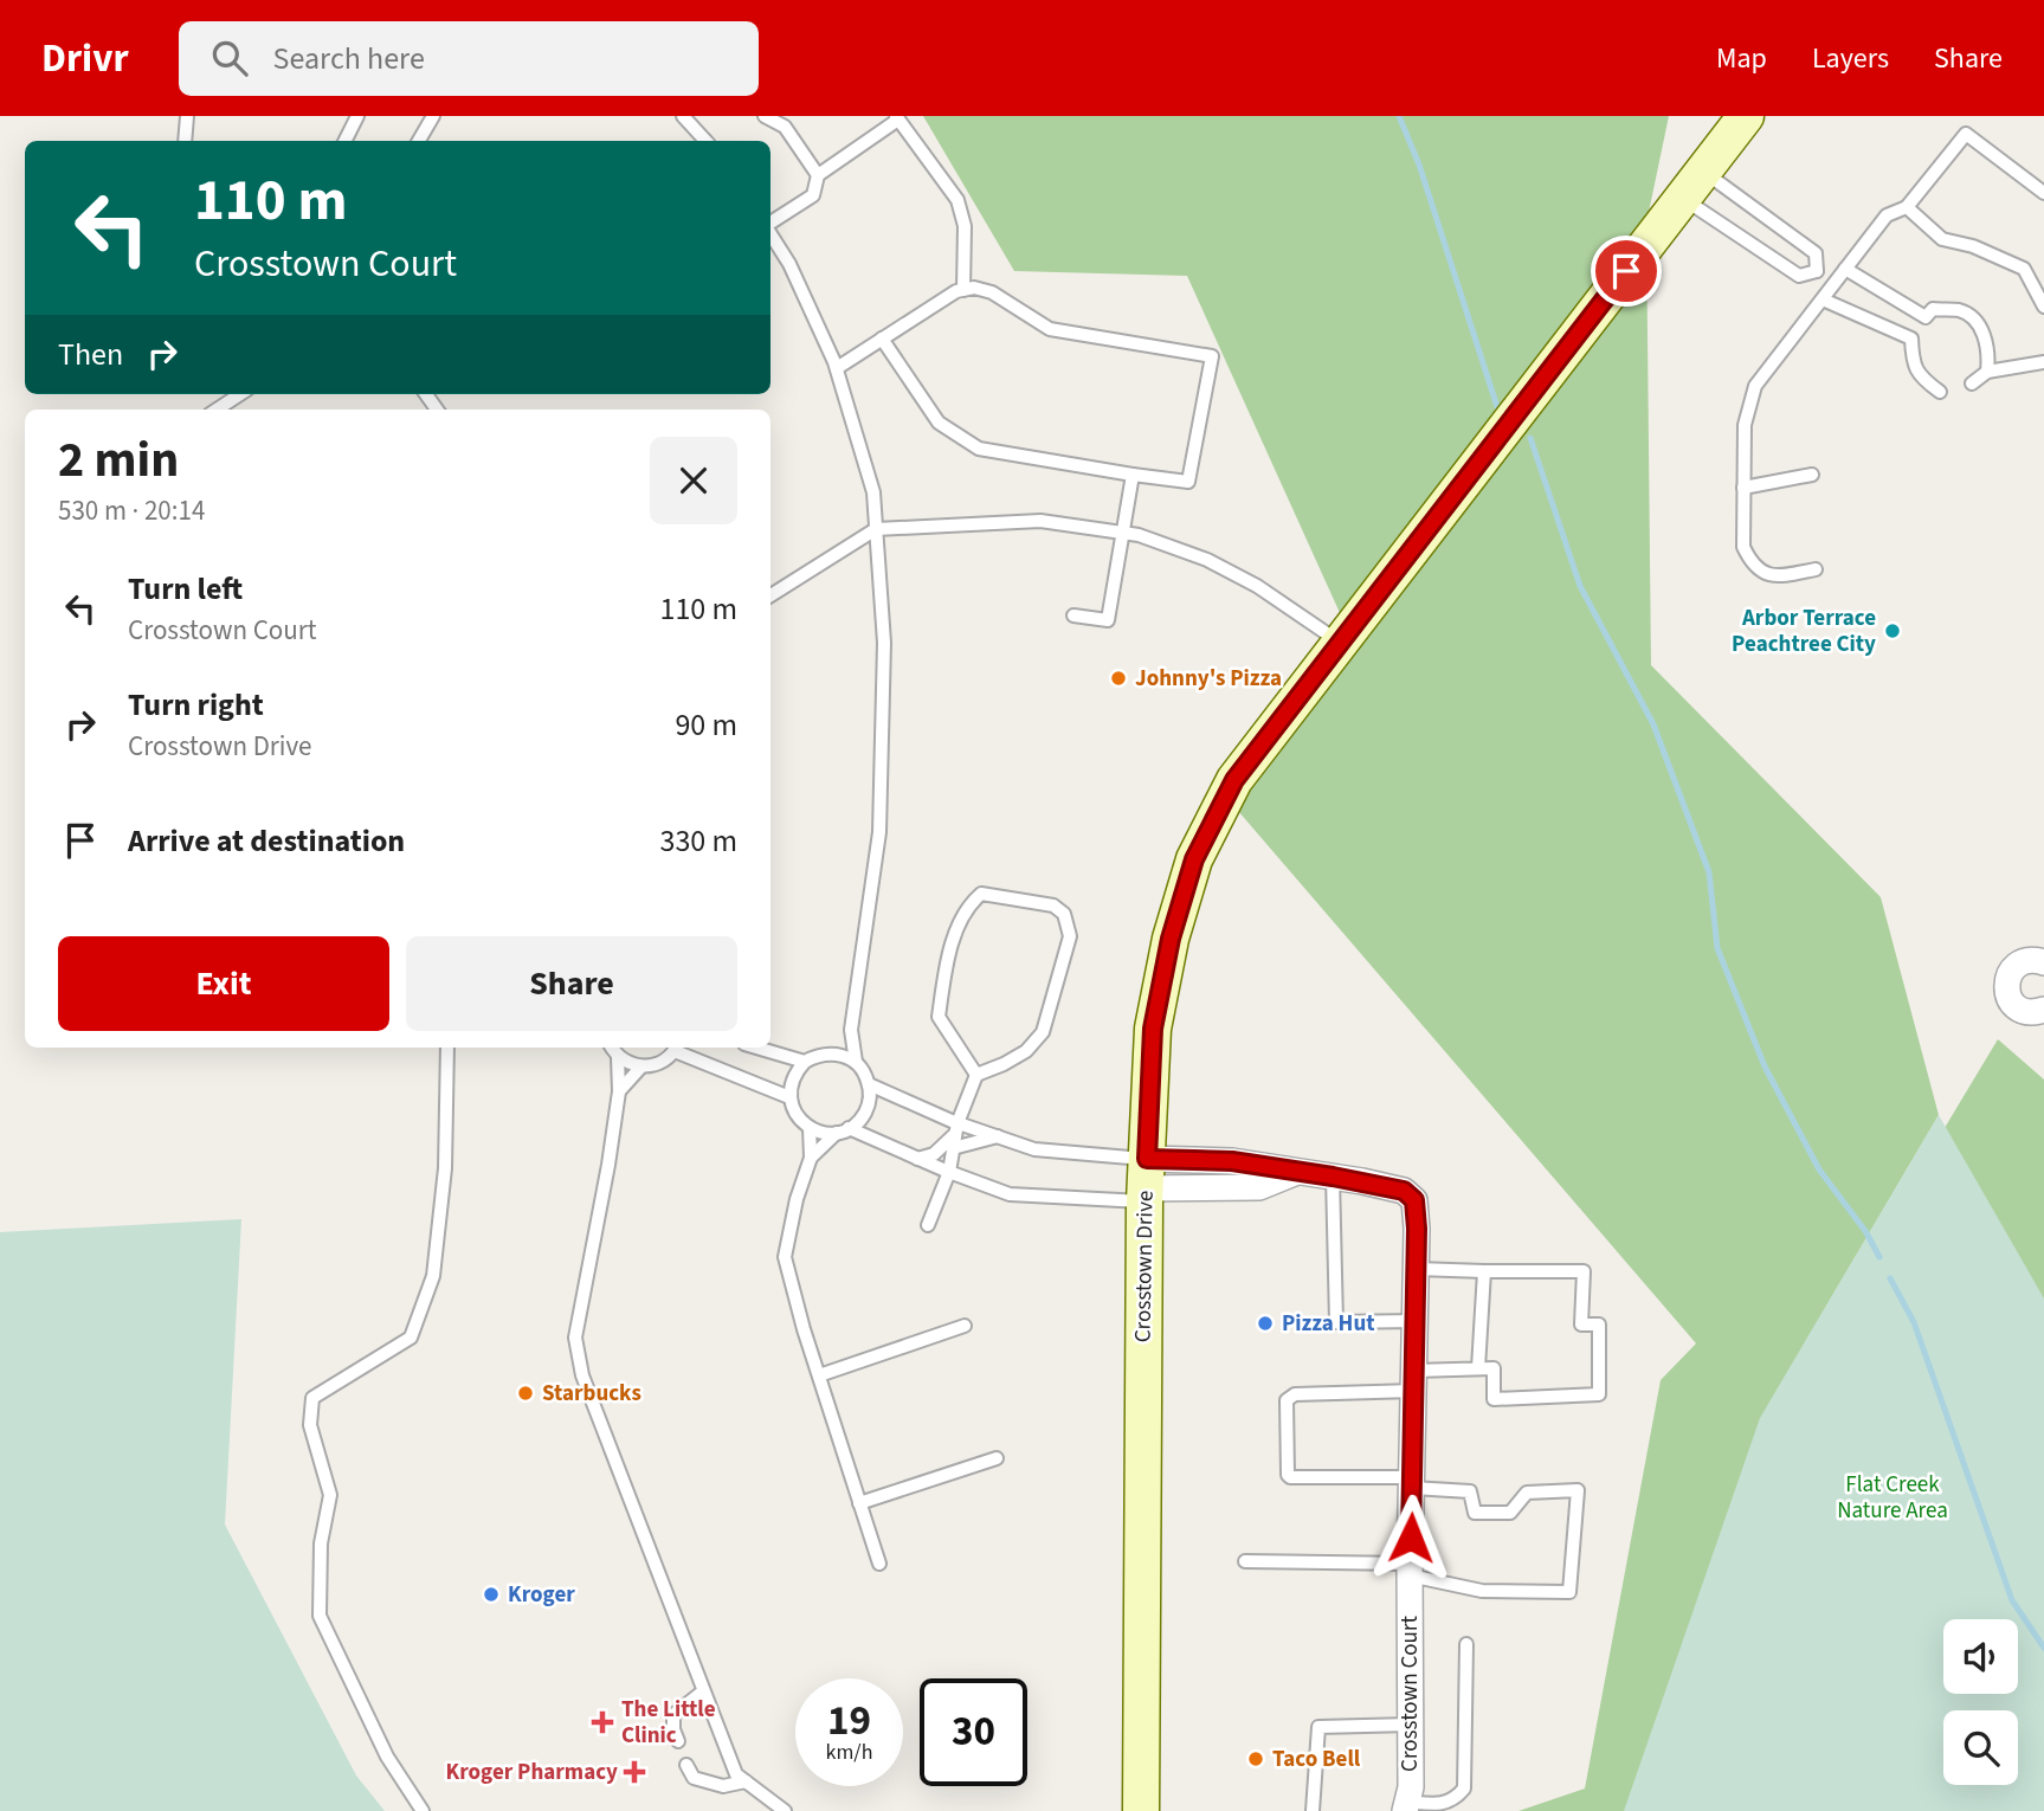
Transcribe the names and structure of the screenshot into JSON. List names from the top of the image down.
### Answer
{
  "streets": {
    "street": ["Crosstown Drive", "Crosstown Court"]
  },
  "crossings": [
    ["Crosstown Drive", "Crosstown Court"]
  ],
  "parks": ["Flat Creek Nature Area"],
  "places": {
    "other": [
      "Arbor Terrace Peachtree City",
      "Johnny's Pizza",
      "Pizza Hut",
      "Starbucks",
      "Kroger",
      "Taco Bell"
    ],
    "health": ["The Little Clinic", "Kroger Pharmacy"]
  },
  "page": {
    "header": "Drivr",
    "search": "Search here",
    "nav": ["Map", "Layers", "Share"],
    "turn": ["110 m", "Crosstown Court"],
    "then": "Then",
    "heading": ["2 min", "530 m · 20:14"],
    "list": [
      {
        "name": "Turn left",
        "note": "Crosstown Court",
        "value": "110 m"
      },
      {
        "name": "Turn right",
        "note": "Crosstown Drive",
        "value": "90 m"
      },
      {
        "name": "Arrive at destination",
        "value": "330 m"
      }
    ],
    "buttons": ["Exit", "Share"],
    "speed": "19 km/h",
    "limit": "30"
  }
}
